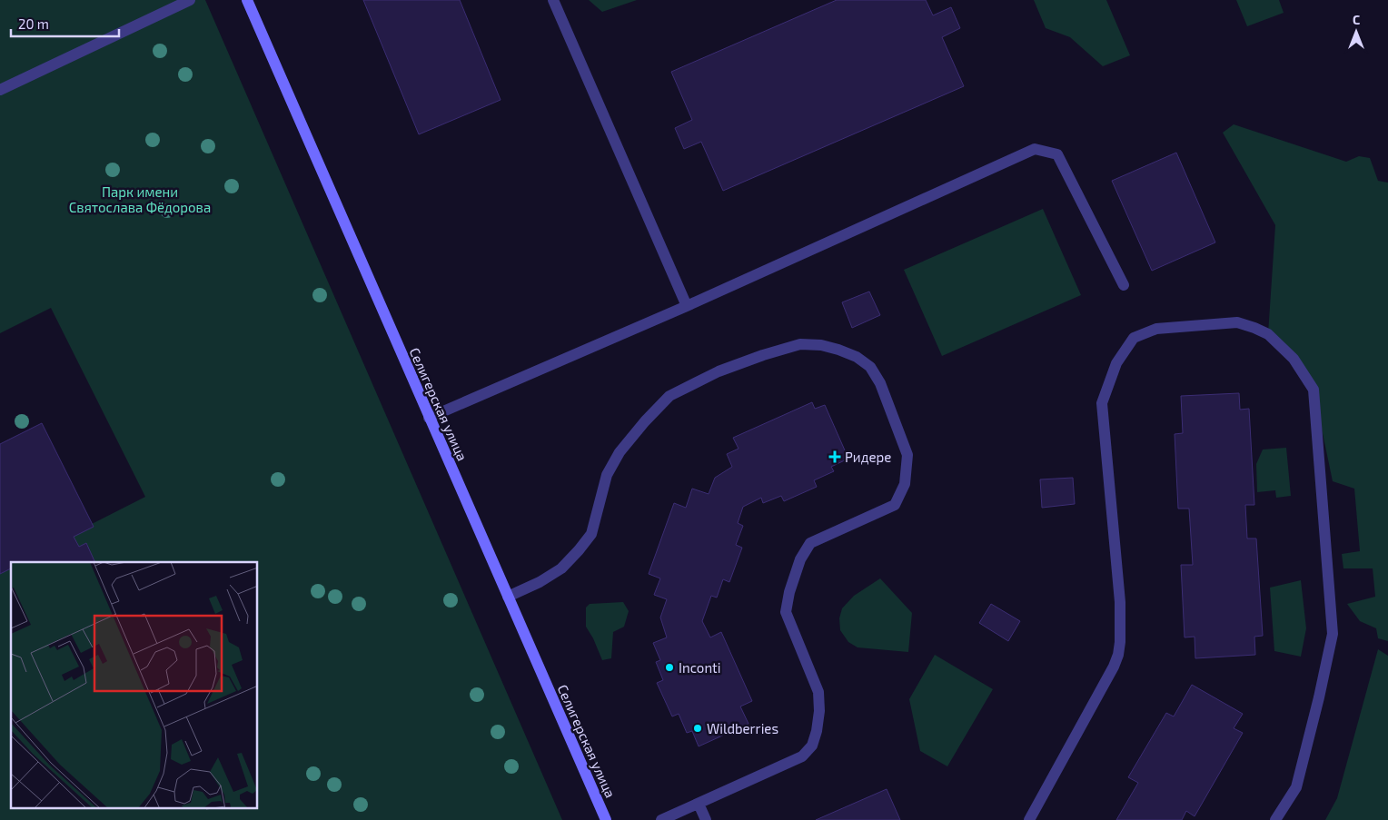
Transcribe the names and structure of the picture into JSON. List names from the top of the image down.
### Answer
{
  "streets": {
    "street": ["Селигерская улица"]
  },
  "parks": ["Парк имени Святослава Фёдорова"],
  "places": {
    "health": ["Ридере"],
    "other": ["Inconti", "Wildberries"]
  },
  "scale_bar": "20 m",
  "north": "top"
}
